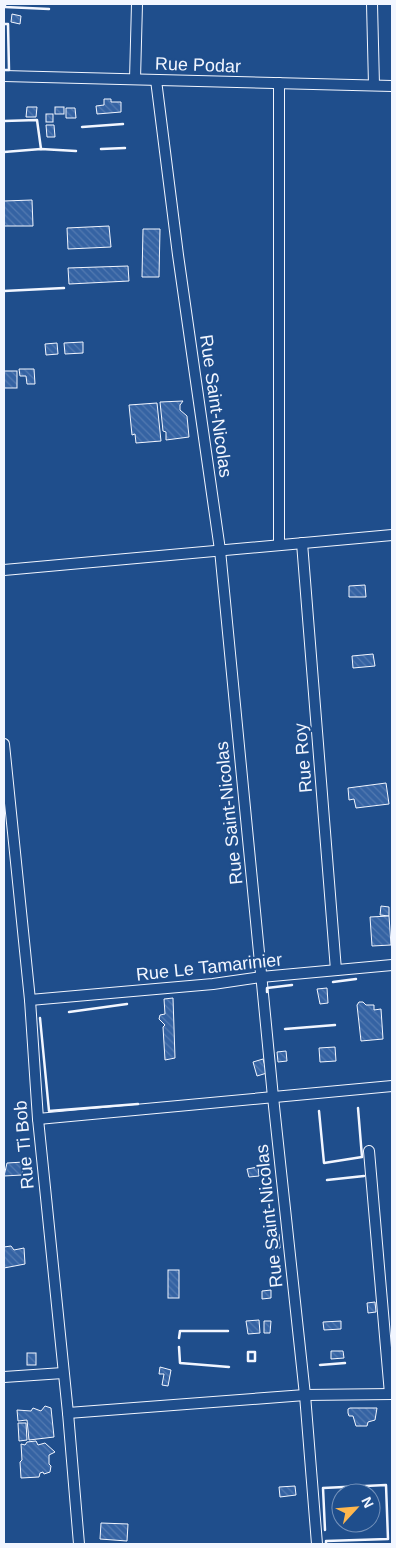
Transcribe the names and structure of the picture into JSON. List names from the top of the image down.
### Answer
{
  "streets": {
    "street": [
      "Rue Podar",
      "Rue Saint-Nicolas",
      "Rue Roy",
      "Rue Le Tamarinier",
      "Rue Ti Bob"
    ]
  },
  "crossings": [
    ["Rue Podar", "Rue Saint-Nicolas"],
    ["Rue Saint-Nicolas", "Rue Le Tamarinier"],
    ["Rue Roy", "Rue Le Tamarinier"],
    ["Rue Le Tamarinier", "Rue Ti Bob"]
  ],
  "north": "top right"
}
